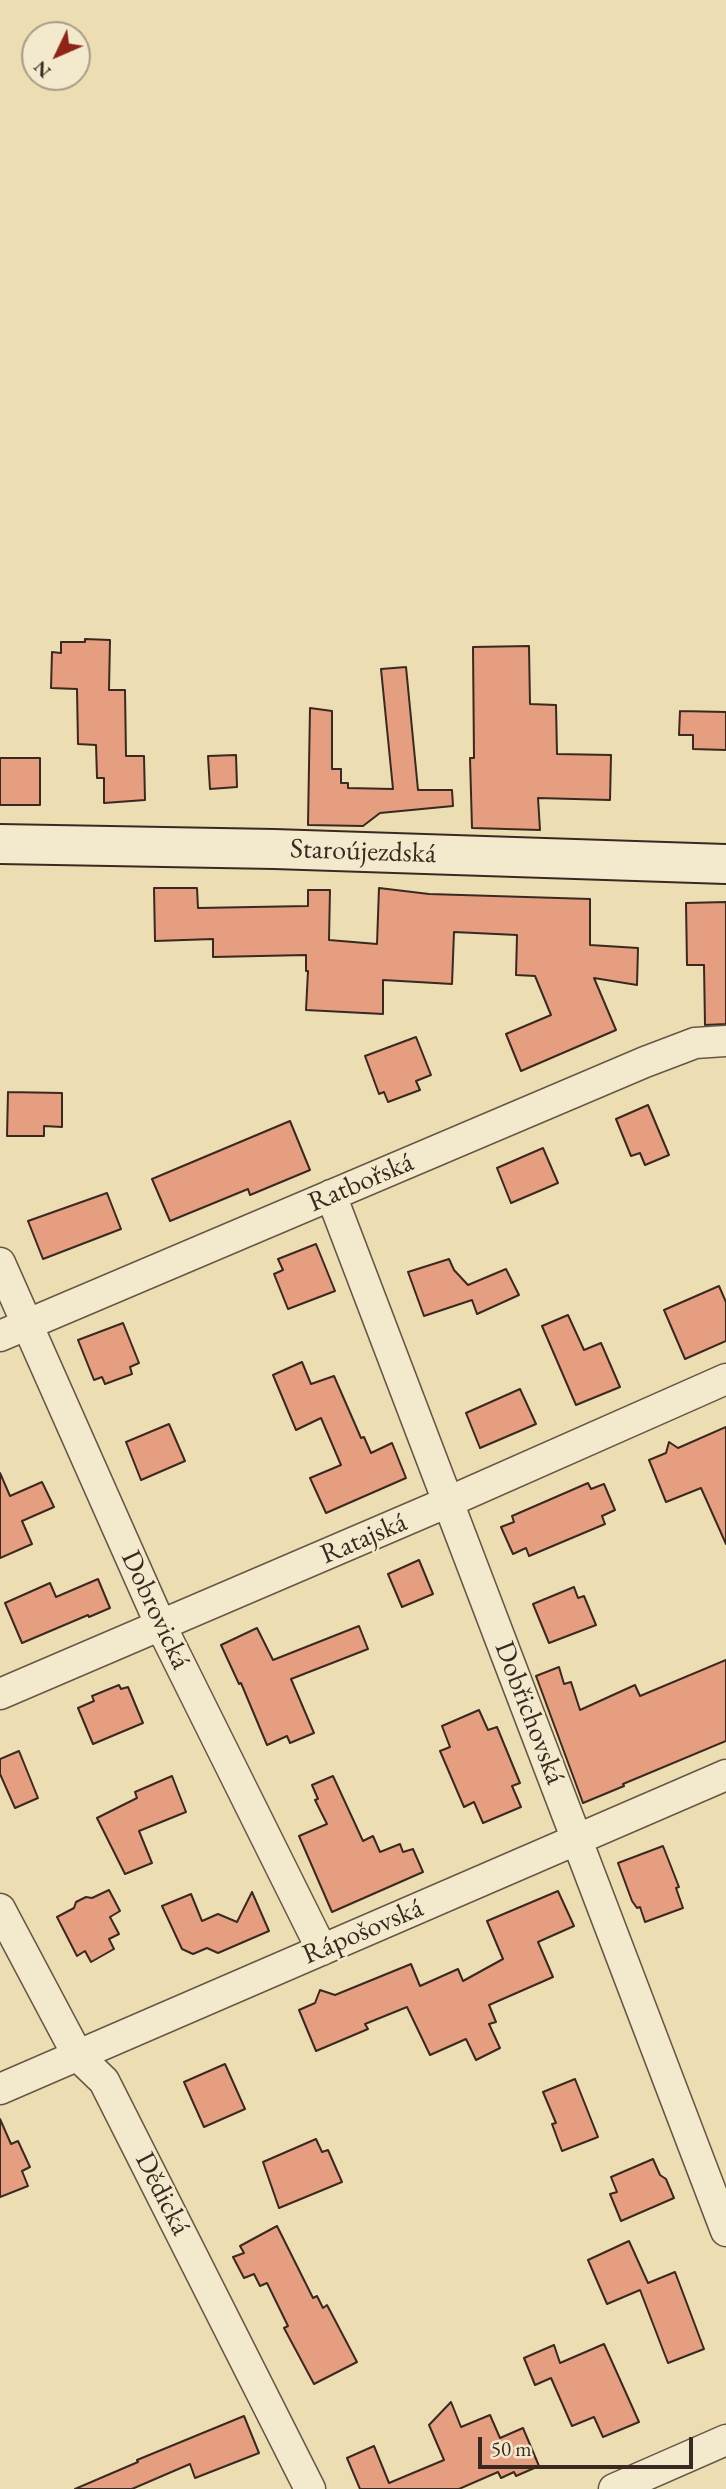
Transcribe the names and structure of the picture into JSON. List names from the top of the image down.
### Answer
{
  "streets": {
    "street": [
      "Staroújezdská",
      "Ratbořská",
      "Ratajská",
      "Dobrovická",
      "Dobřichovská",
      "Rápošovská",
      "Dědická"
    ]
  },
  "crossings": [
    ["Ratbořská", "Dobrovická"],
    ["Ratbořská", "Dobřichovská"],
    ["Ratajská", "Dobrovická"],
    ["Ratajská", "Dobřichovská"],
    ["Dobrovická", "Rápošovská"],
    ["Dobřichovská", "Rápošovská"],
    ["Rápošovská", "Dědická"]
  ],
  "scale_bar": "50 m",
  "north": "bottom left"
}
